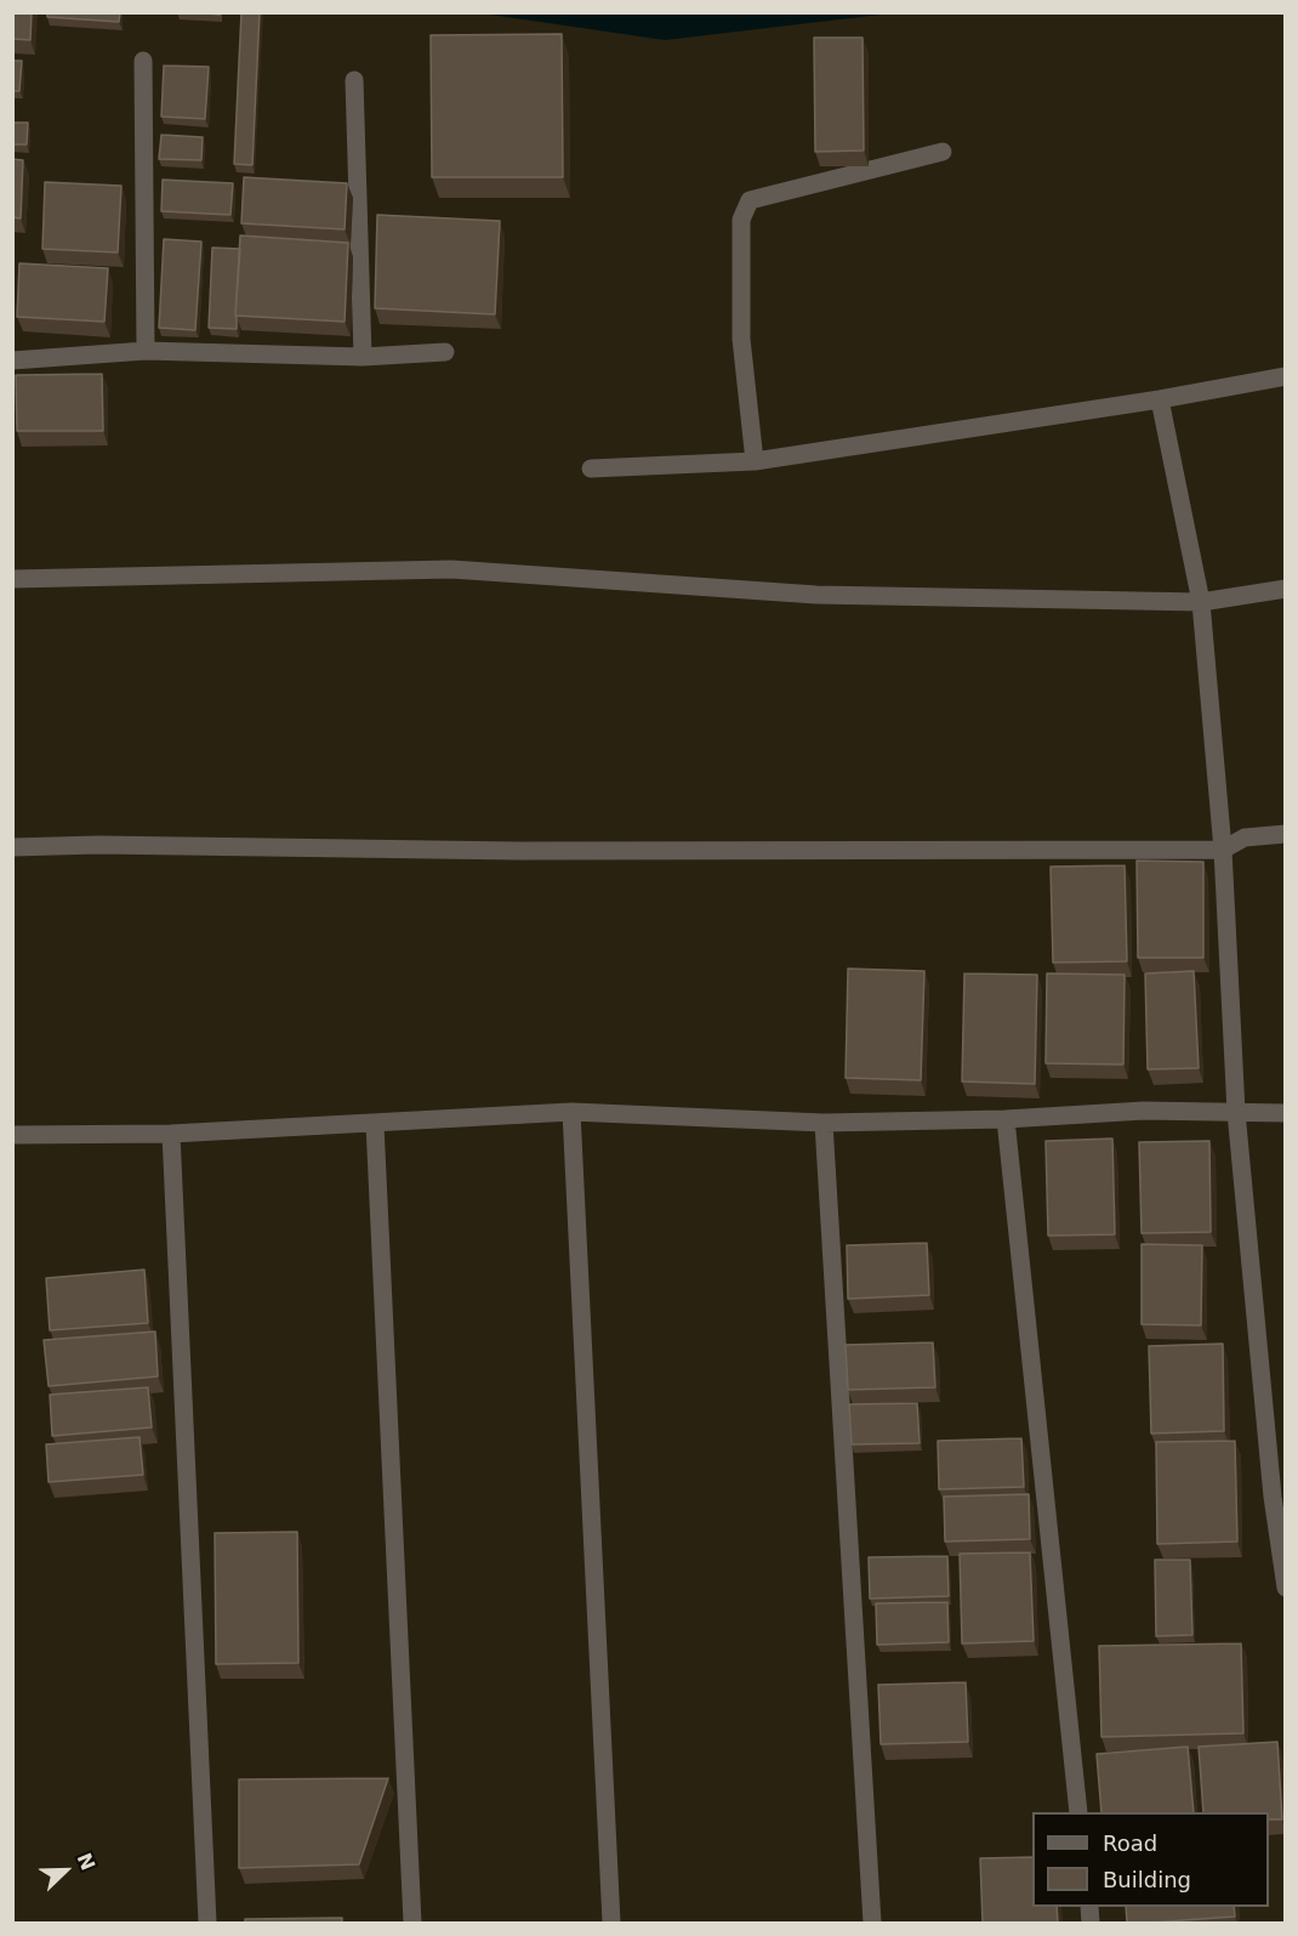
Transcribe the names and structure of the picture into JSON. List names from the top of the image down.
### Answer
{
  "legend": ["Road", "Building"],
  "north": "top right"
}
